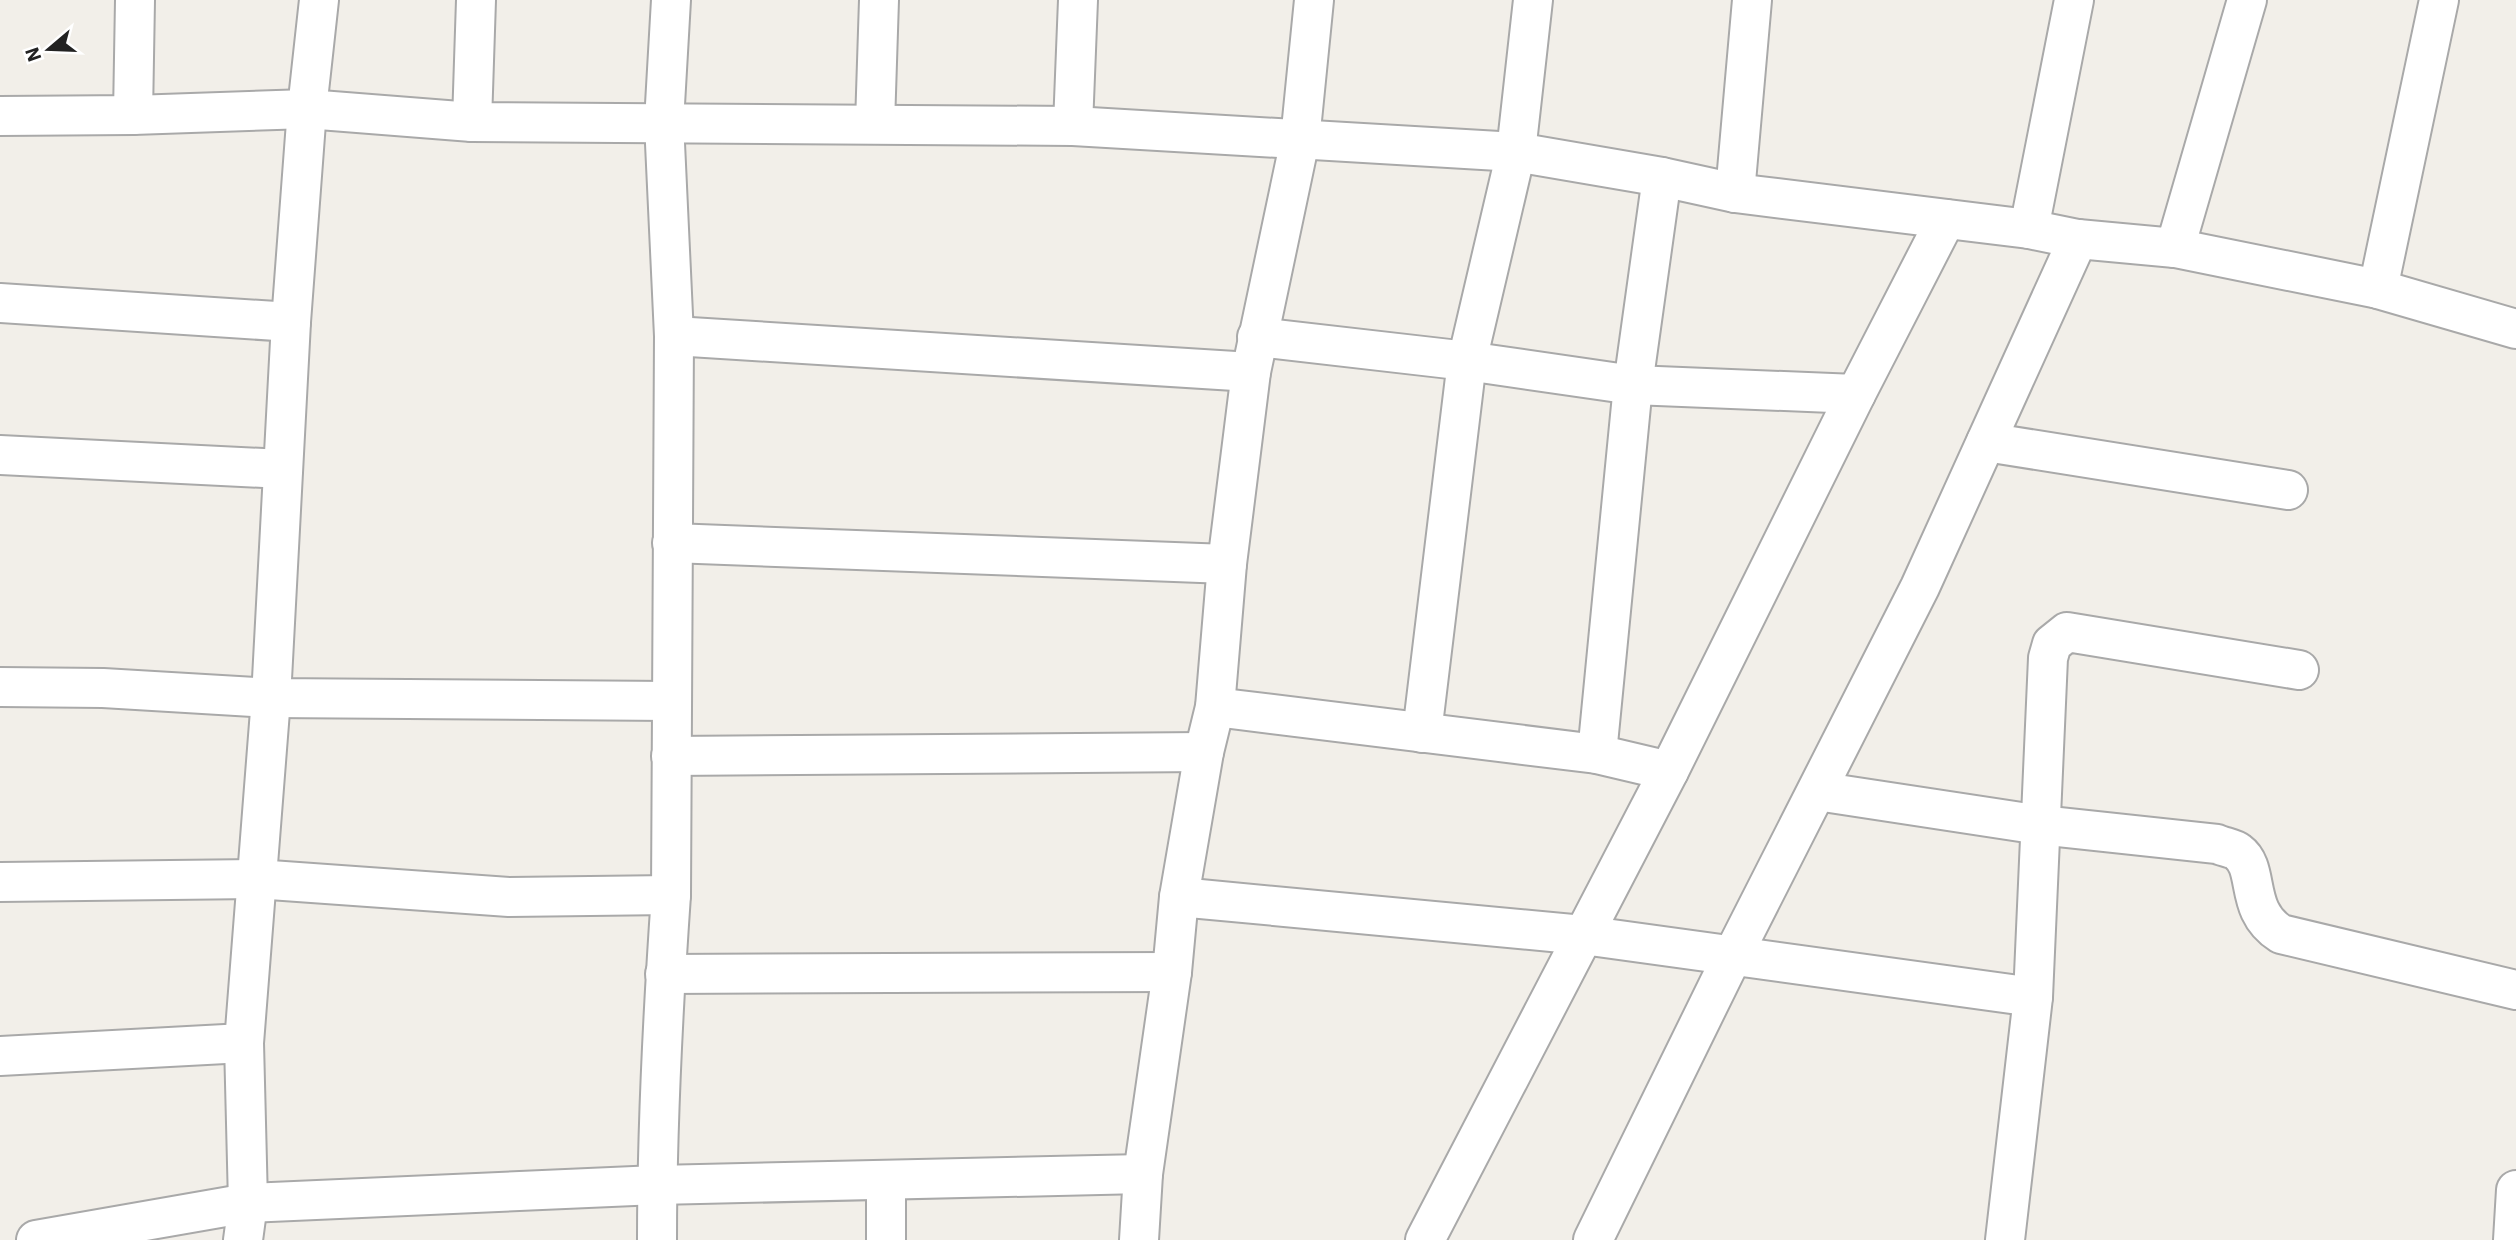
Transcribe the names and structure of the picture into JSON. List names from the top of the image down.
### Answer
{
  "north": "left"
}
